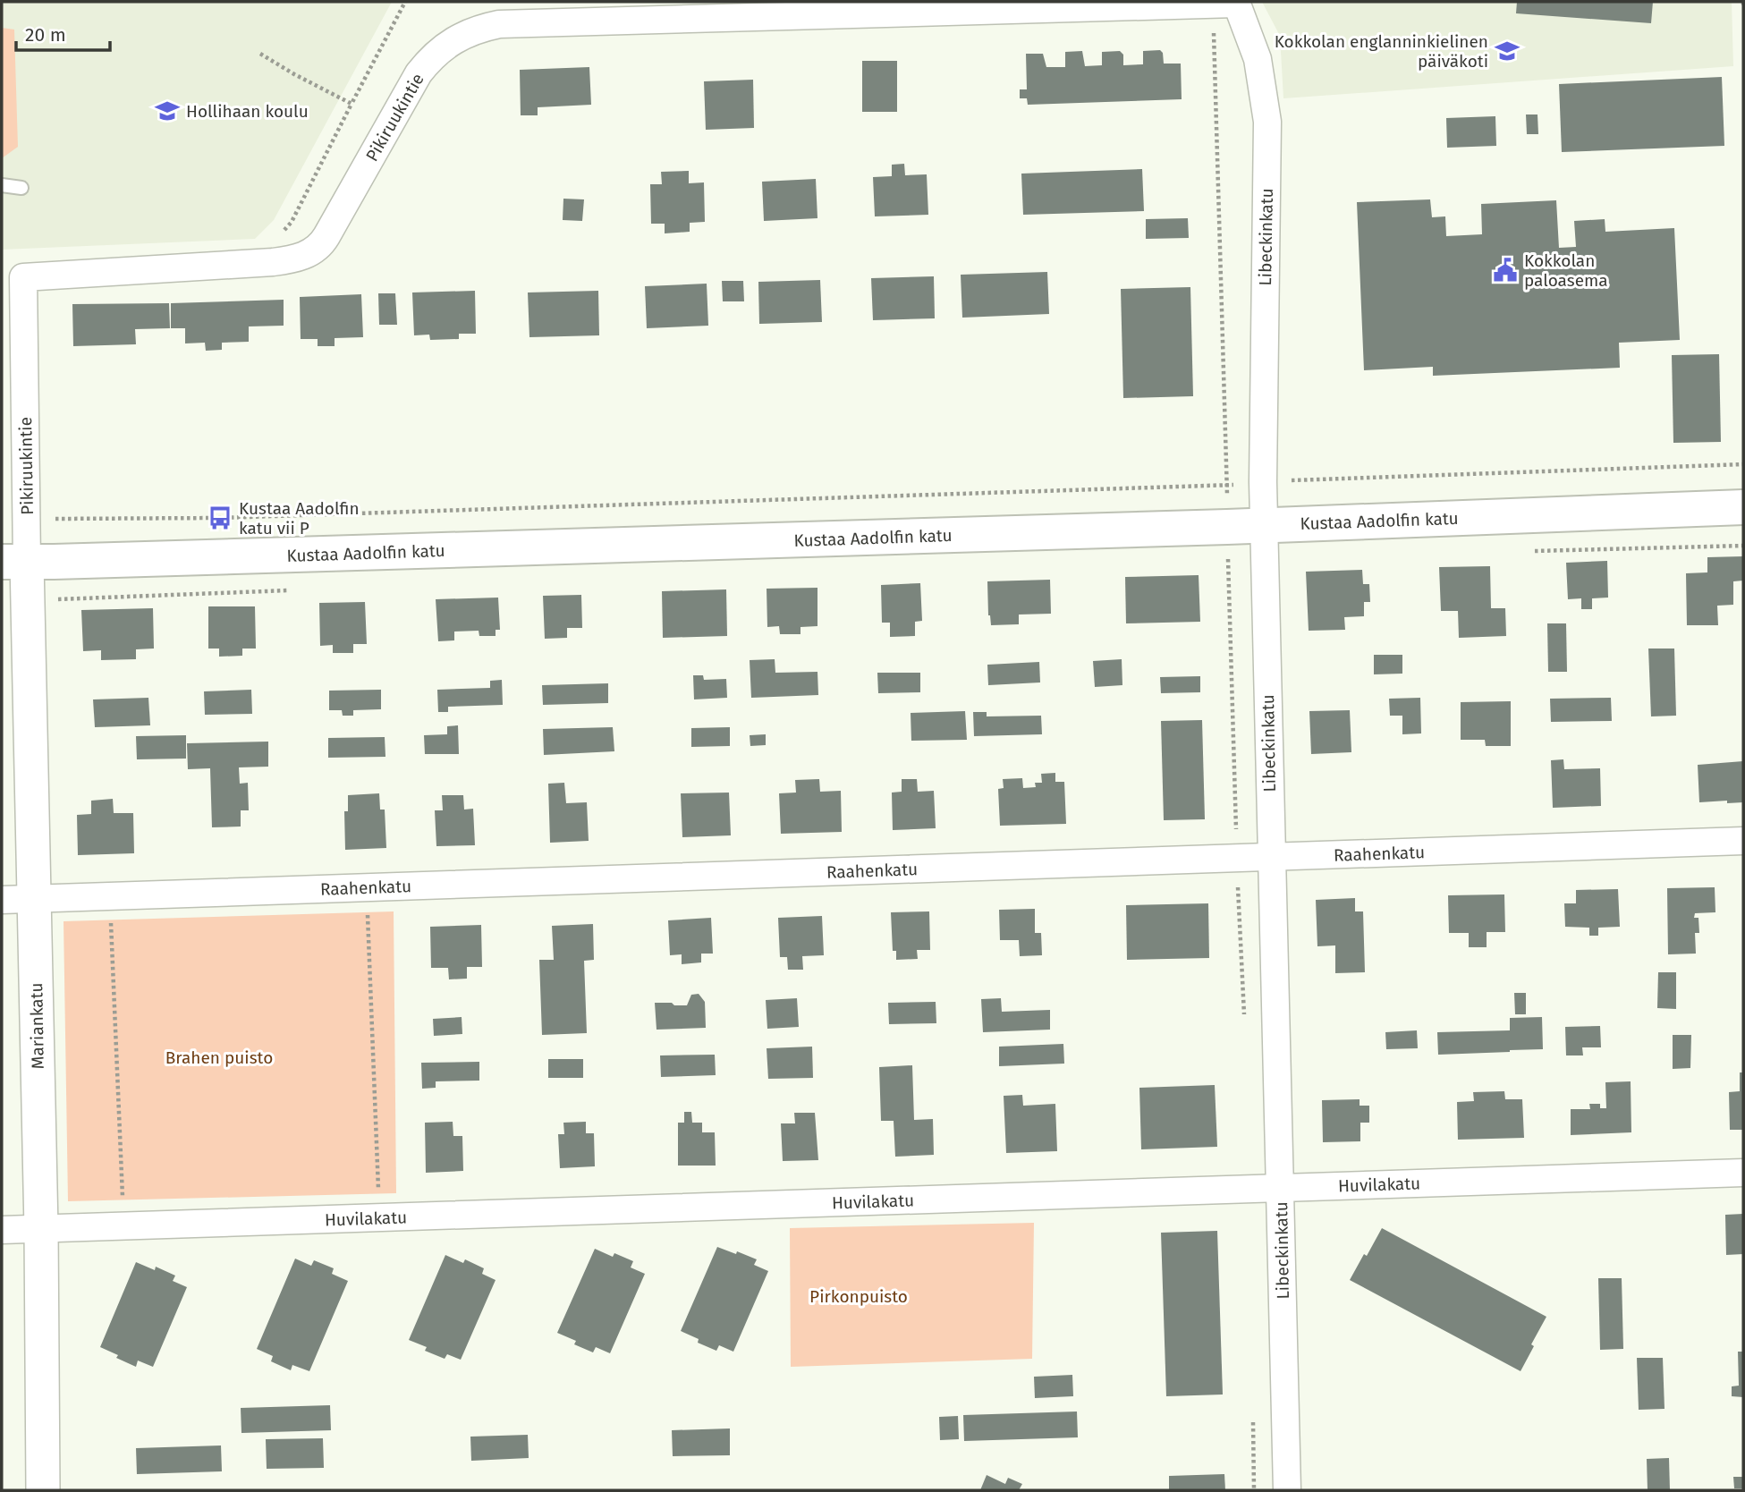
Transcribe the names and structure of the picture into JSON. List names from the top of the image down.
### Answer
{
  "streets": {
    "main road": ["Kustaa Aadolfin katu"],
    "street": [
      "Pikiruukintie",
      "Libeckinkatu",
      "Raahenkatu",
      "Mariankatu",
      "Huvilakatu"
    ]
  },
  "crossings": [
    ["Pikiruukintie", "Libeckinkatu"],
    ["Pikiruukintie", "Kustaa Aadolfin katu"],
    ["Pikiruukintie", "Mariankatu"],
    ["Libeckinkatu", "Kustaa Aadolfin katu"],
    ["Libeckinkatu", "Raahenkatu"],
    ["Libeckinkatu", "Huvilakatu"],
    ["Kustaa Aadolfin katu", "Mariankatu"],
    ["Raahenkatu", "Mariankatu"],
    ["Mariankatu", "Huvilakatu"]
  ],
  "parks": ["Brahen puisto", "Pirkonpuisto"],
  "places": {
    "school or university": ["Kokkolan englanninkielinen päiväkoti", "Hollihaan koulu"],
    "public building": ["Kokkolan paloasema"],
    "bus stop": ["Kustaa Aadolfin katu vii P"]
  },
  "scale_bar": "20 m"
}
